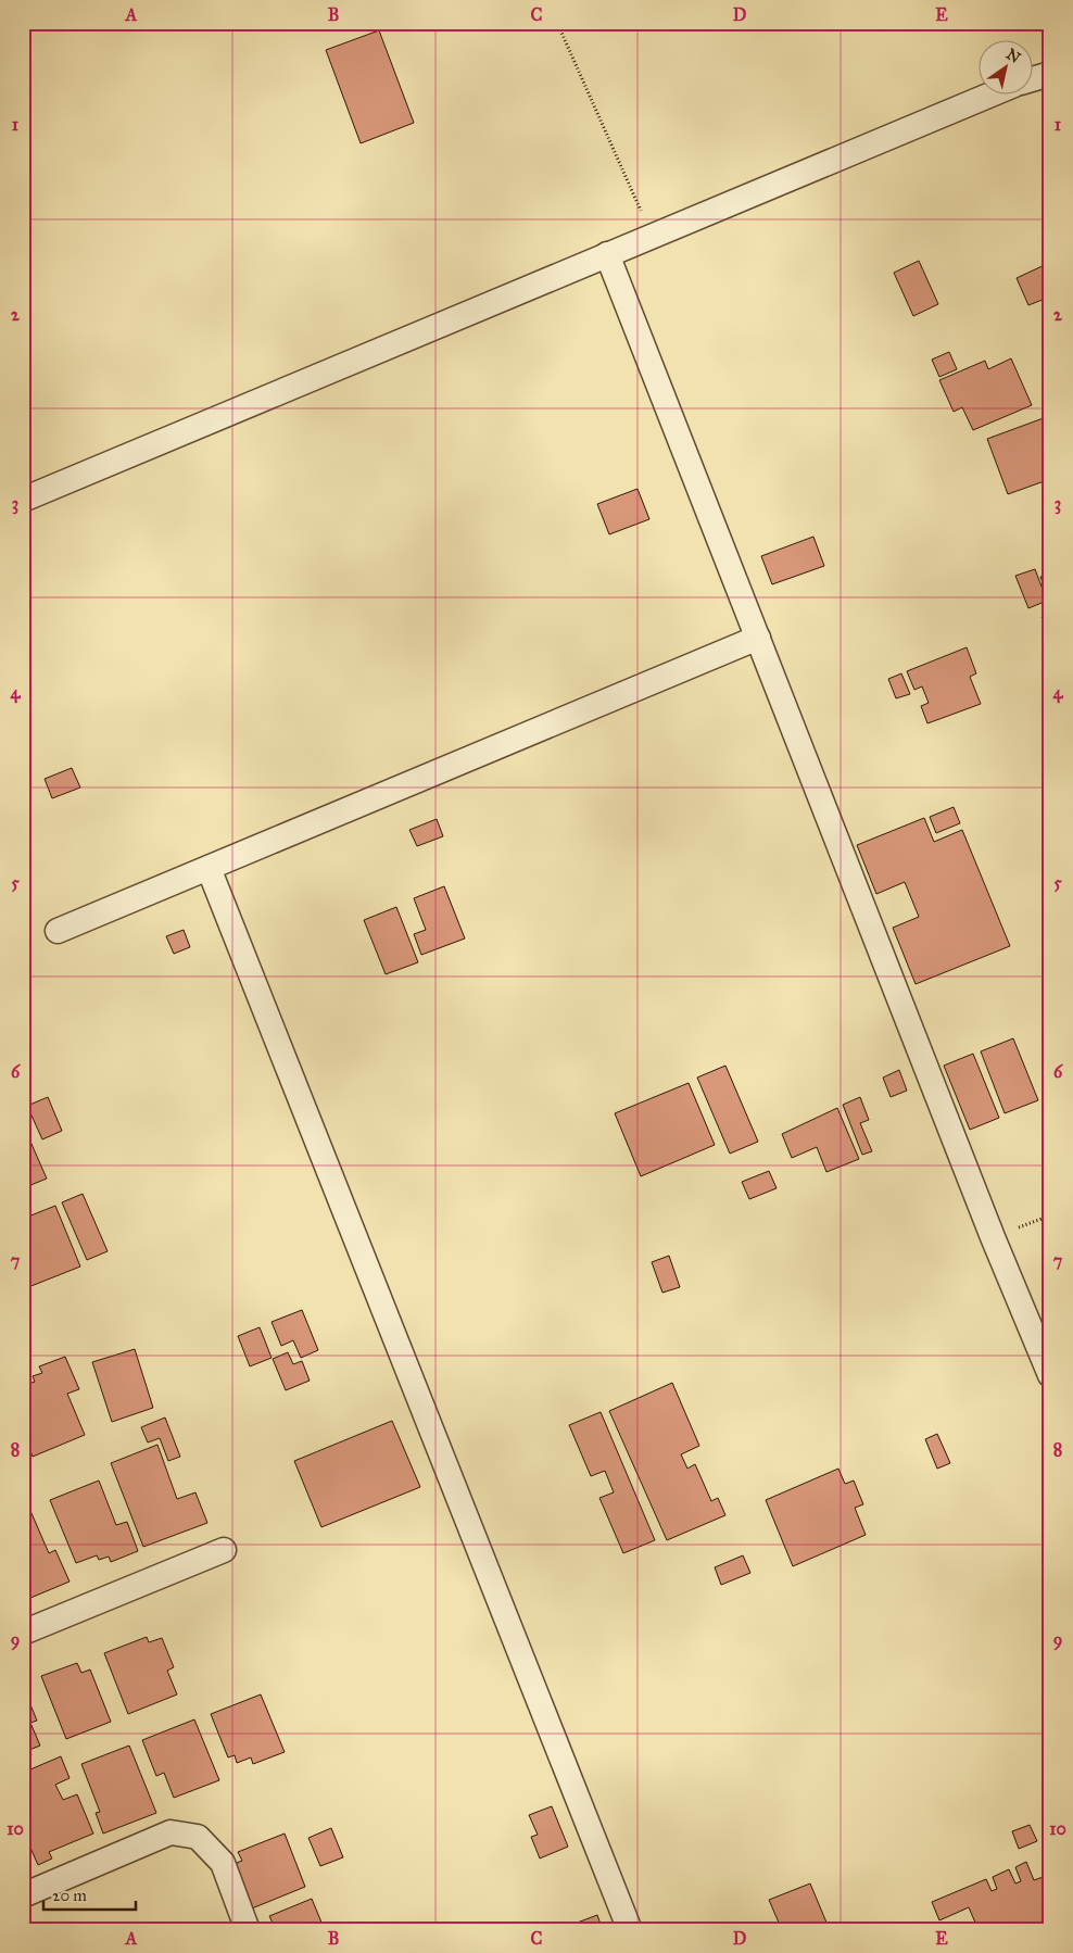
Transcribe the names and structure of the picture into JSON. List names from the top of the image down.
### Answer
{
  "scale_bar": "20 m",
  "north": "top right",
  "grid": {
    "columns": [
      "A",
      "B",
      "C",
      "D",
      "E"
    ],
    "rows": [
      "1",
      "2",
      "3",
      "4",
      "5",
      "6",
      "7",
      "8",
      "9",
      "10"
    ]
  }
}
